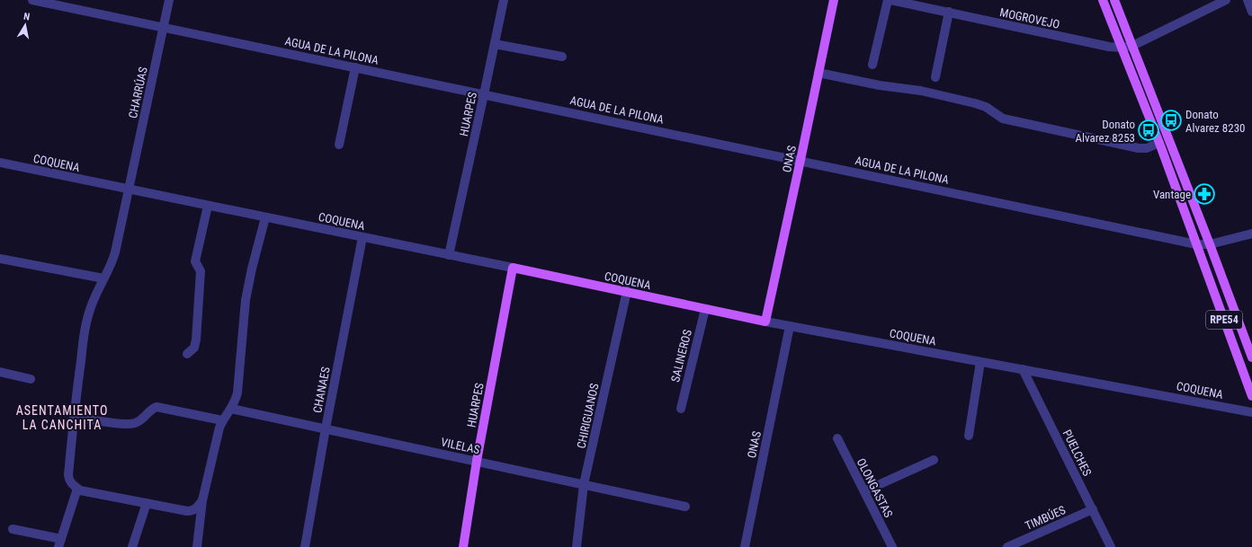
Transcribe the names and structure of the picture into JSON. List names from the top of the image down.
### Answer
{
  "streets": {
    "main road": [
      "HUARPES",
      "ONAS",
      "COQUENA",
      "RPE54"
    ],
    "street": [
      "MOGROVEJO",
      "AGUA DE LA PILONA",
      "CHARRÚAS",
      "SALINEROS",
      "CHANAES",
      "CHIRIGUANOS",
      "VILELAS",
      "PUELCHES",
      "OLONGASTAS",
      "TIMBÚES"
    ]
  },
  "crossings": [
    ["MOGROVEJO", "RPE54"],
    ["AGUA DE LA PILONA", "CHARRÚAS"],
    ["AGUA DE LA PILONA", "HUARPES"],
    ["AGUA DE LA PILONA", "ONAS"],
    ["AGUA DE LA PILONA", "RPE54"],
    ["CHARRÚAS", "COQUENA"],
    ["HUARPES", "COQUENA"],
    ["HUARPES", "VILELAS"],
    ["ONAS", "COQUENA"],
    ["COQUENA", "SALINEROS"],
    ["COQUENA", "CHANAES"],
    ["COQUENA", "CHIRIGUANOS"],
    ["COQUENA", "PUELCHES"],
    ["CHANAES", "VILELAS"],
    ["CHIRIGUANOS", "VILELAS"],
    ["PUELCHES", "TIMBÚES"]
  ],
  "districts": ["ASENTAMIENTO LA CANCHITA"],
  "places": {
    "bus stop": ["Donato Alvarez 8230", "Donato Alvarez 8253"],
    "pharmacy": ["Vantage"]
  },
  "north": "top"
}
